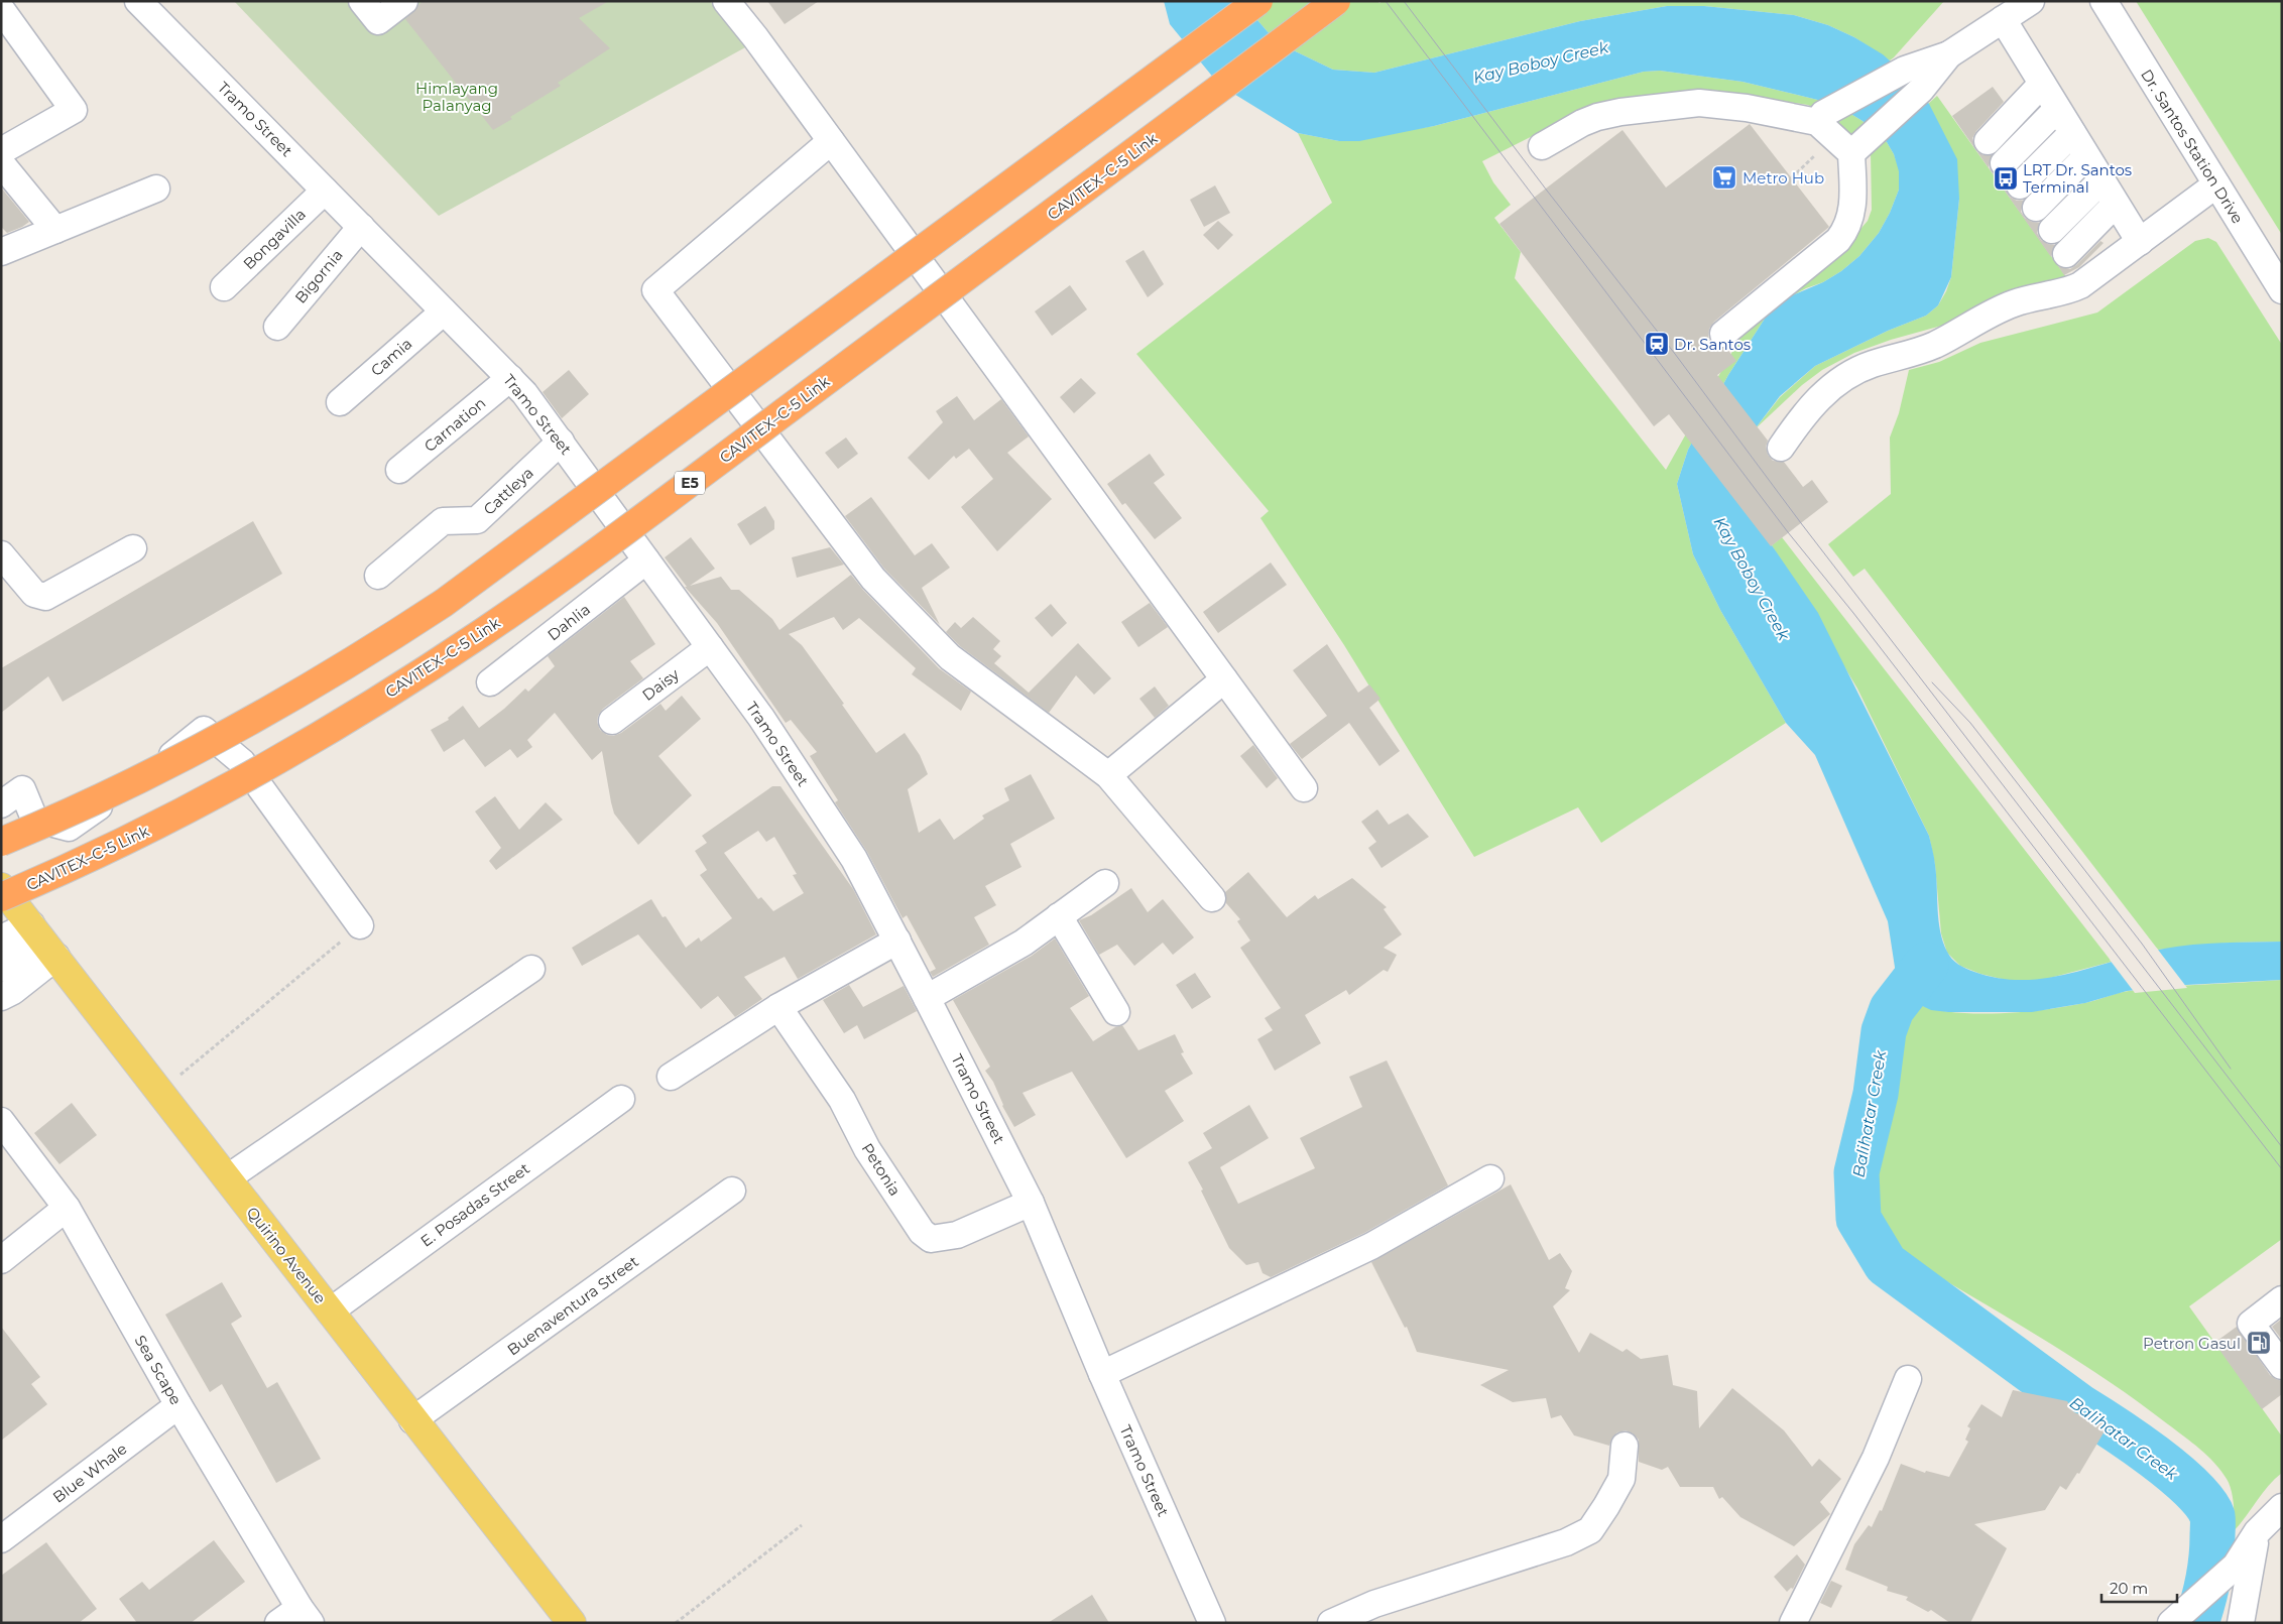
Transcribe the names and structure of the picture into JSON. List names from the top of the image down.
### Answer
{
  "streets": {
    "highway": ["CAVITEX–C-5 Link", "E5"],
    "main road": ["Quirino Avenue"],
    "street": [
      "Tramo Street",
      "Dr. Santos Station Drive",
      "Bongavilla",
      "Bigornia",
      "Camia",
      "Carnation",
      "Cattleya",
      "Dahlia",
      "Daisy",
      "Petonia",
      "E. Posadas Street",
      "Buenaventura Street",
      "Sea Scape",
      "Blue Whale"
    ]
  },
  "crossings": [
    ["Tramo Street", "Bongavilla"],
    ["Tramo Street", "Bigornia"],
    ["Tramo Street", "Camia"],
    ["Tramo Street", "Carnation"],
    ["Tramo Street", "Cattleya"],
    ["Tramo Street", "Dahlia"],
    ["Tramo Street", "Daisy"],
    ["Tramo Street", "Petonia"],
    ["E. Posadas Street", "Quirino Avenue"],
    ["Quirino Avenue", "Buenaventura Street"],
    ["Sea Scape", "Blue Whale"]
  ],
  "water": ["Kay Boboy Creek", "Balihatar Creek"],
  "parks": ["Himlayang Palanyag"],
  "places": {
    "supermarket": ["Metro Hub"],
    "bus stop": ["LRT Dr. Santos Terminal"],
    "station": ["Dr. Santos"],
    "fuel station": ["Petron Gasul"]
  },
  "scale_bar": "20 m"
}
